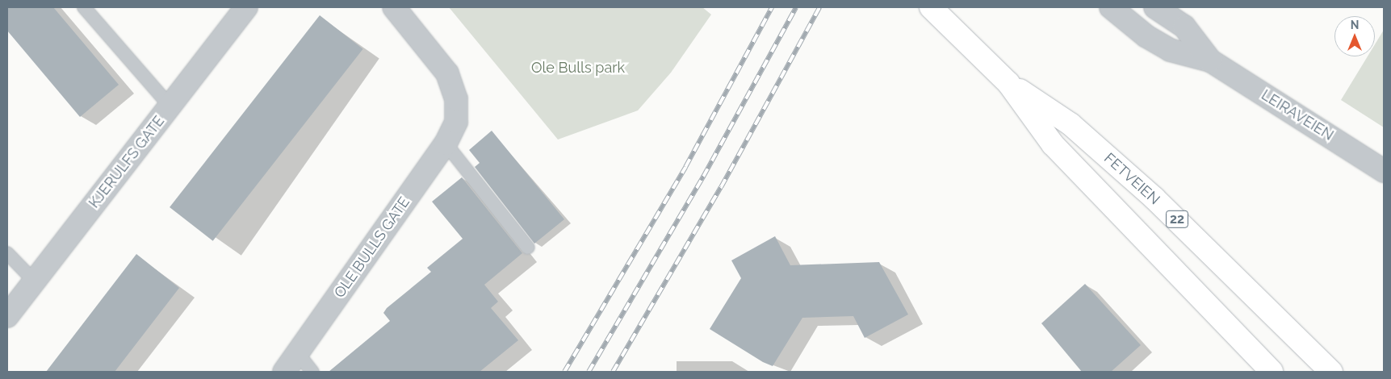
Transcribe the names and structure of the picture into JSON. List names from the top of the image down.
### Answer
{
  "streets": {
    "highway": ["FETVEIEN", "22"],
    "street": ["LEIRAVEIEN", "KJERULFS GATE", "OLE BULLS GATE"]
  },
  "parks": ["Ole Bulls park"],
  "north": "top"
}
